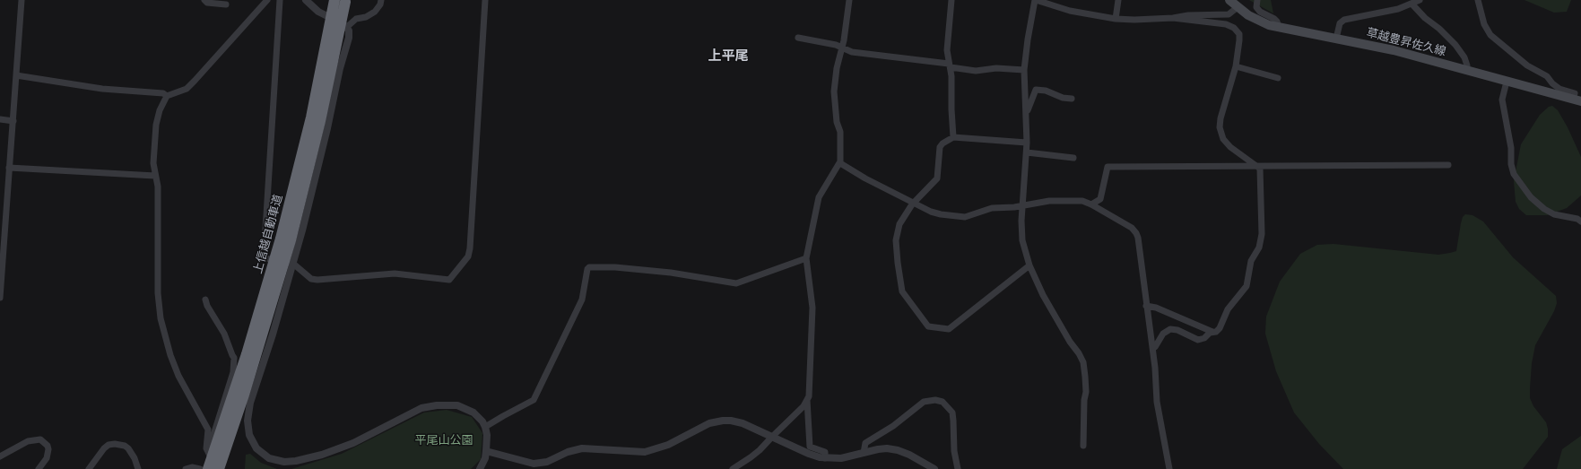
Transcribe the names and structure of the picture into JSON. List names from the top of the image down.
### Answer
{
  "streets": {
    "highway": ["上信越自動車道"],
    "main road": ["草越豊昇佐久線"]
  },
  "districts": ["上平尾"],
  "parks": ["平尾山公園"]
}
